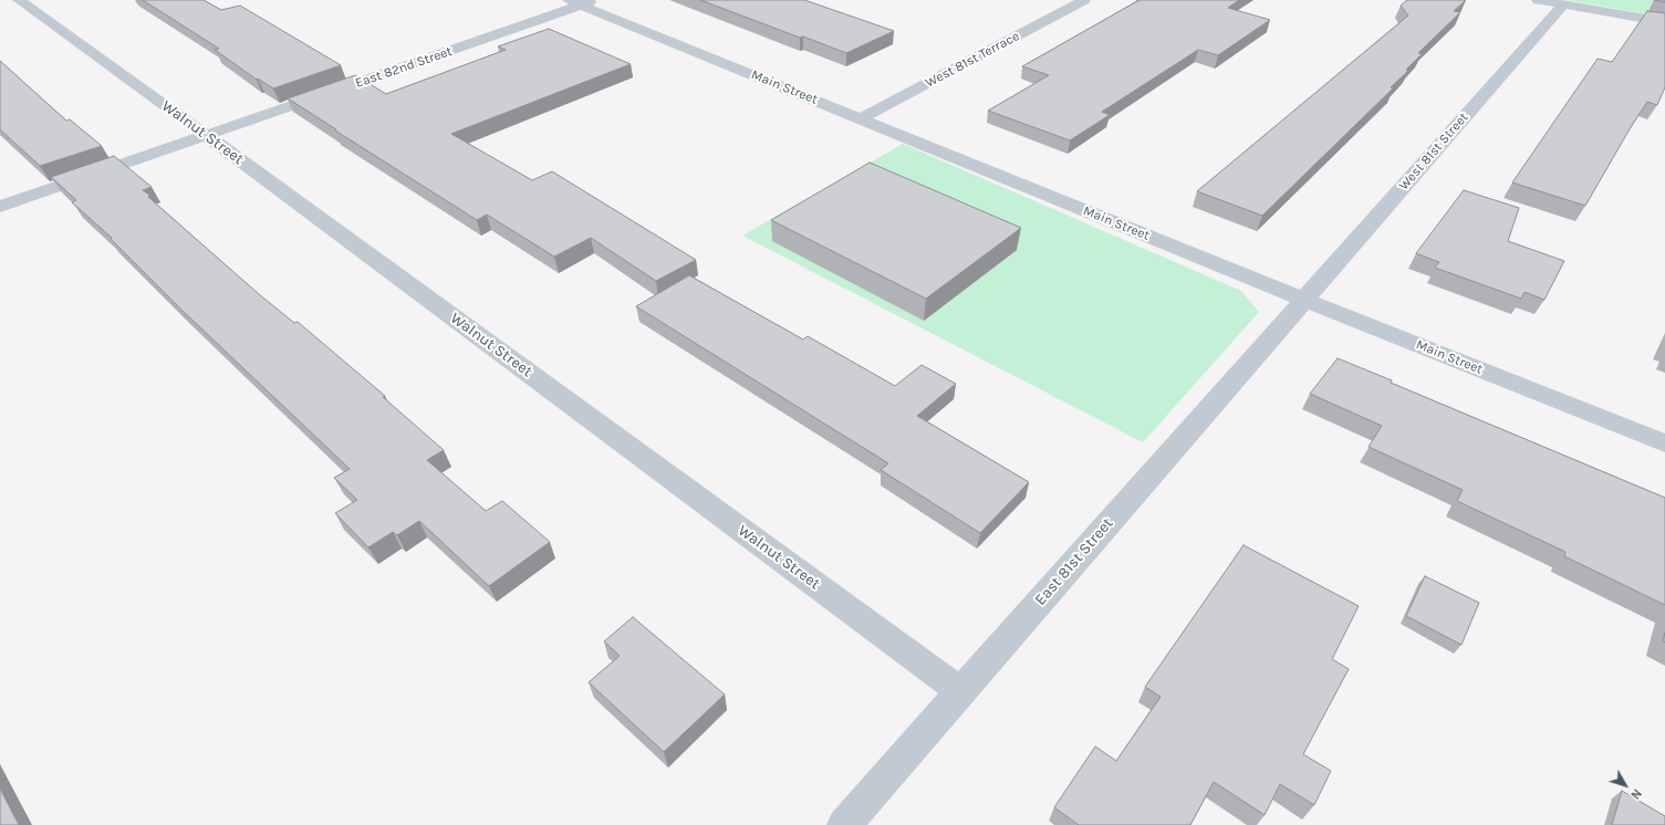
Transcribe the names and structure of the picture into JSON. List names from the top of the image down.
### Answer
{
  "streets": {
    "street": [
      "West 81st Terrace",
      "East 82nd Street",
      "Main Street",
      "Walnut Street",
      "West 81st Street",
      "East 81st Street"
    ]
  },
  "crossings": [
    ["West 81st Terrace", "Main Street"],
    ["East 82nd Street", "Main Street"],
    ["East 82nd Street", "Walnut Street"],
    ["Main Street", "West 81st Street"],
    ["Main Street", "East 81st Street"],
    ["Walnut Street", "East 81st Street"],
    ["West 81st Street", "East 81st Street"]
  ],
  "north": "bottom right"
}
